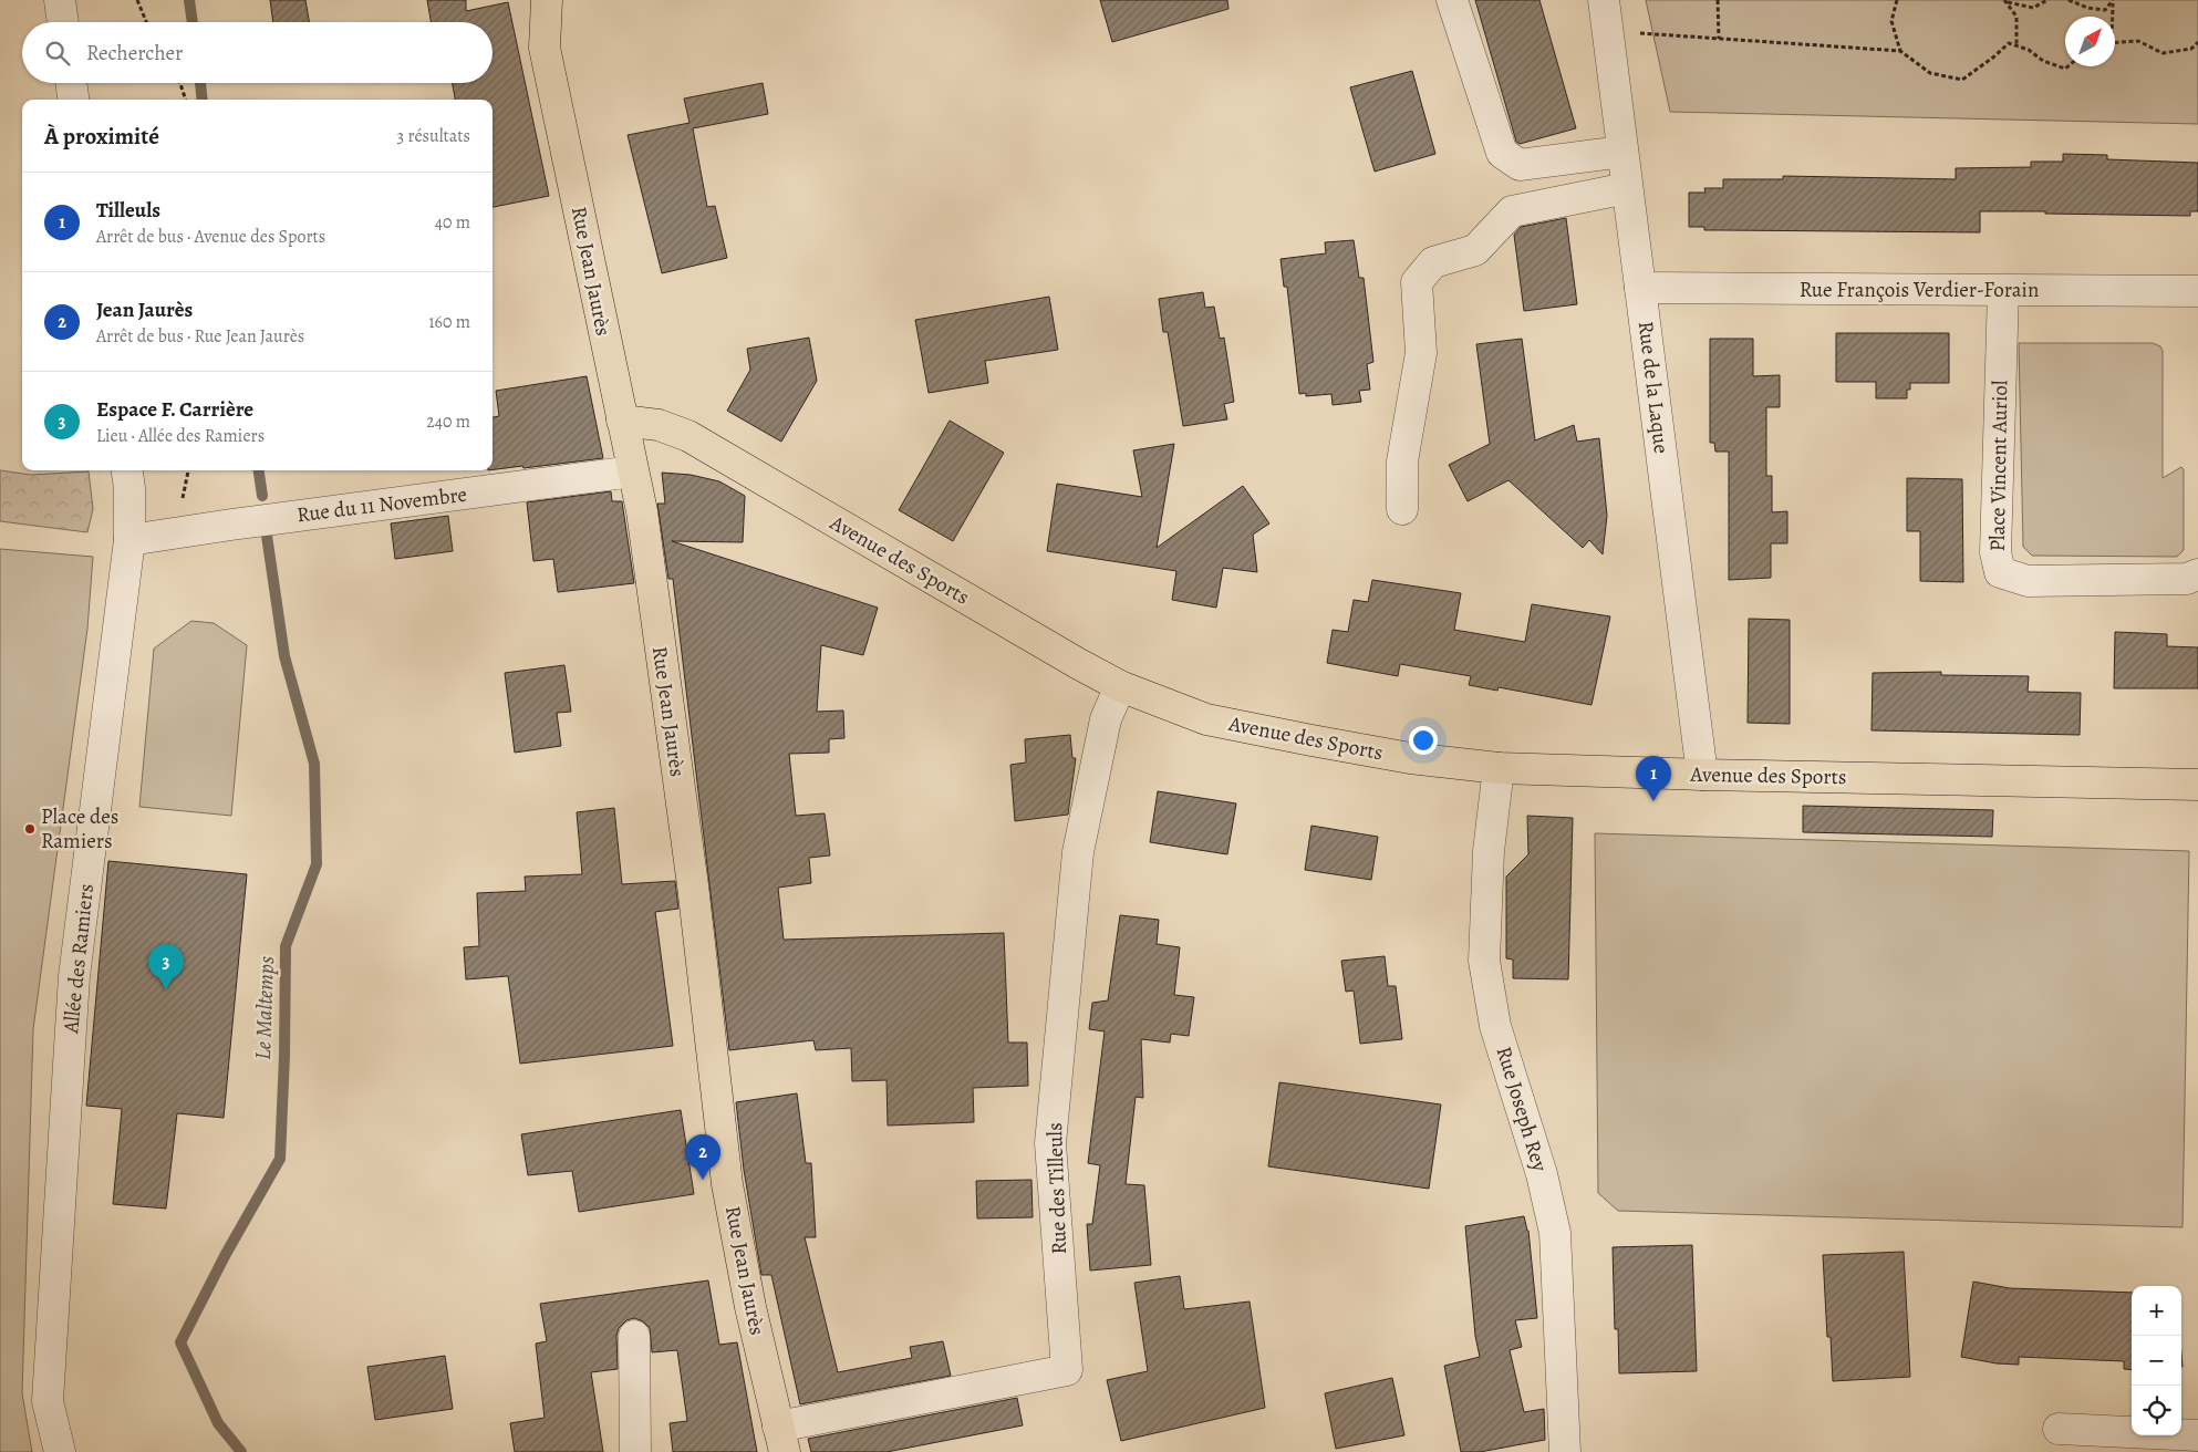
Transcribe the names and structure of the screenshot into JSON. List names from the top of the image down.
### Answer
{
  "streets": {
    "main road": ["Rue Jean Jaurès", "Avenue des Sports"],
    "street": [
      "Rue François Verdier-Forain",
      "Rue de la Laque",
      "Place Vincent Auriol",
      "Rue du 11 Novembre",
      "Allée des Ramiers",
      "Rue Joseph Rey",
      "Rue des Tilleuls"
    ]
  },
  "crossings": [
    ["Rue Jean Jaurès", "Rue du 11 Novembre"],
    ["Rue Jean Jaurès", "Avenue des Sports"],
    ["Rue Jean Jaurès", "Rue des Tilleuls"],
    ["Rue François Verdier-Forain", "Rue de la Laque"],
    ["Rue François Verdier-Forain", "Place Vincent Auriol"],
    ["Rue de la Laque", "Avenue des Sports"],
    ["Rue du 11 Novembre", "Allée des Ramiers"],
    ["Avenue des Sports", "Rue Joseph Rey"],
    ["Avenue des Sports", "Rue des Tilleuls"]
  ],
  "water": ["Le Maltemps"],
  "places": ["Place des Ramiers"],
  "north": "top right",
  "page": {
    "search": "Rechercher",
    "heading": ["À proximité", "3 résultats"],
    "list": [
      {
        "mark": "1",
        "name": "Tilleuls",
        "note": "Arrêt de bus · Avenue des Sports",
        "value": "40 m"
      },
      {
        "mark": "2",
        "name": "Jean Jaurès",
        "note": "Arrêt de bus · Rue Jean Jaurès",
        "value": "160 m"
      },
      {
        "mark": "3",
        "name": "Espace F. Carrière",
        "note": "Lieu · Allée des Ramiers",
        "value": "240 m"
      }
    ],
    "pins": ["1", "3", "2"],
    "map_buttons": ["+", "−"]
  }
}
